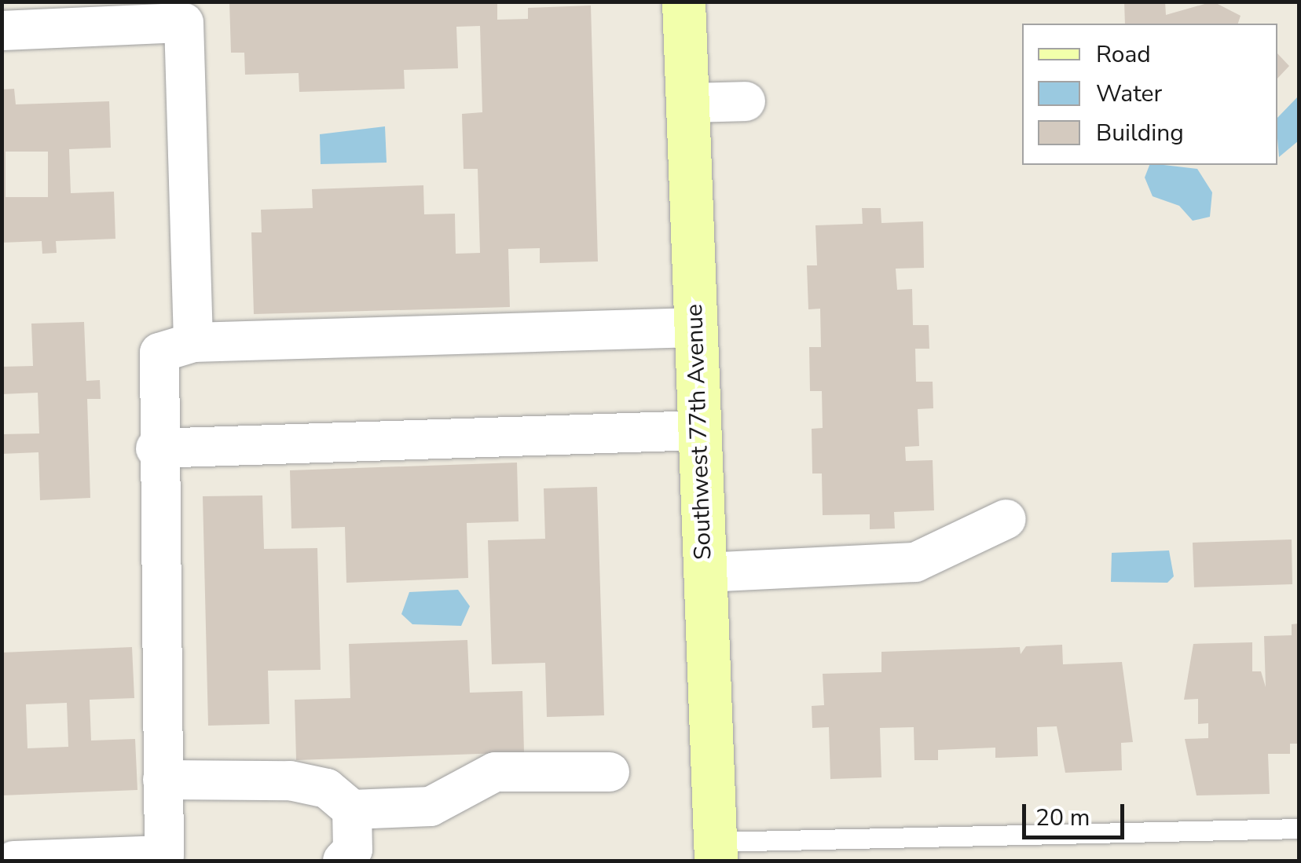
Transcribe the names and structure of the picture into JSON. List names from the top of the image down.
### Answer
{
  "streets": {
    "street": ["Southwest 77th Avenue"]
  },
  "legend": ["Road", "Water", "Building"],
  "scale_bar": "20 m"
}
